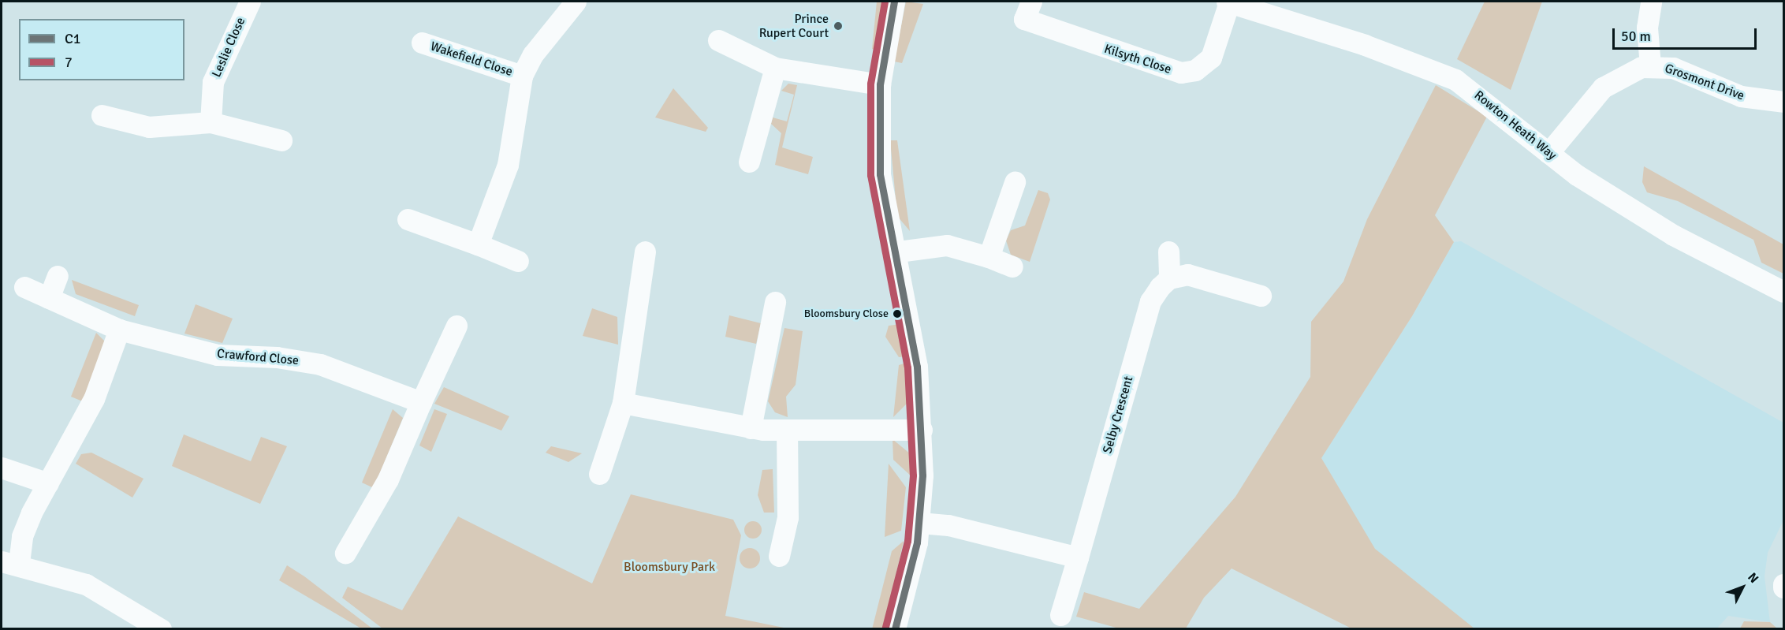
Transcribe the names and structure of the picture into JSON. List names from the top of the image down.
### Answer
{
  "streets": {
    "street": [
      "Leslie Close",
      "Wakefield Close",
      "Kilsyth Close",
      "Grosmont Drive",
      "Rowton Heath Way",
      "Crawford Close",
      "Selby Crescent"
    ]
  },
  "crossings": [
    ["Kilsyth Close", "Rowton Heath Way"],
    ["Grosmont Drive", "Rowton Heath Way"]
  ],
  "parks": ["Bloomsbury Park"],
  "places": ["Prince Rupert Court", "Bloomsbury Close"],
  "lines": ["transit line C1", "transit line 7"],
  "legend": ["C1", "7"],
  "scale_bar": "50 m",
  "north": "top right"
}
